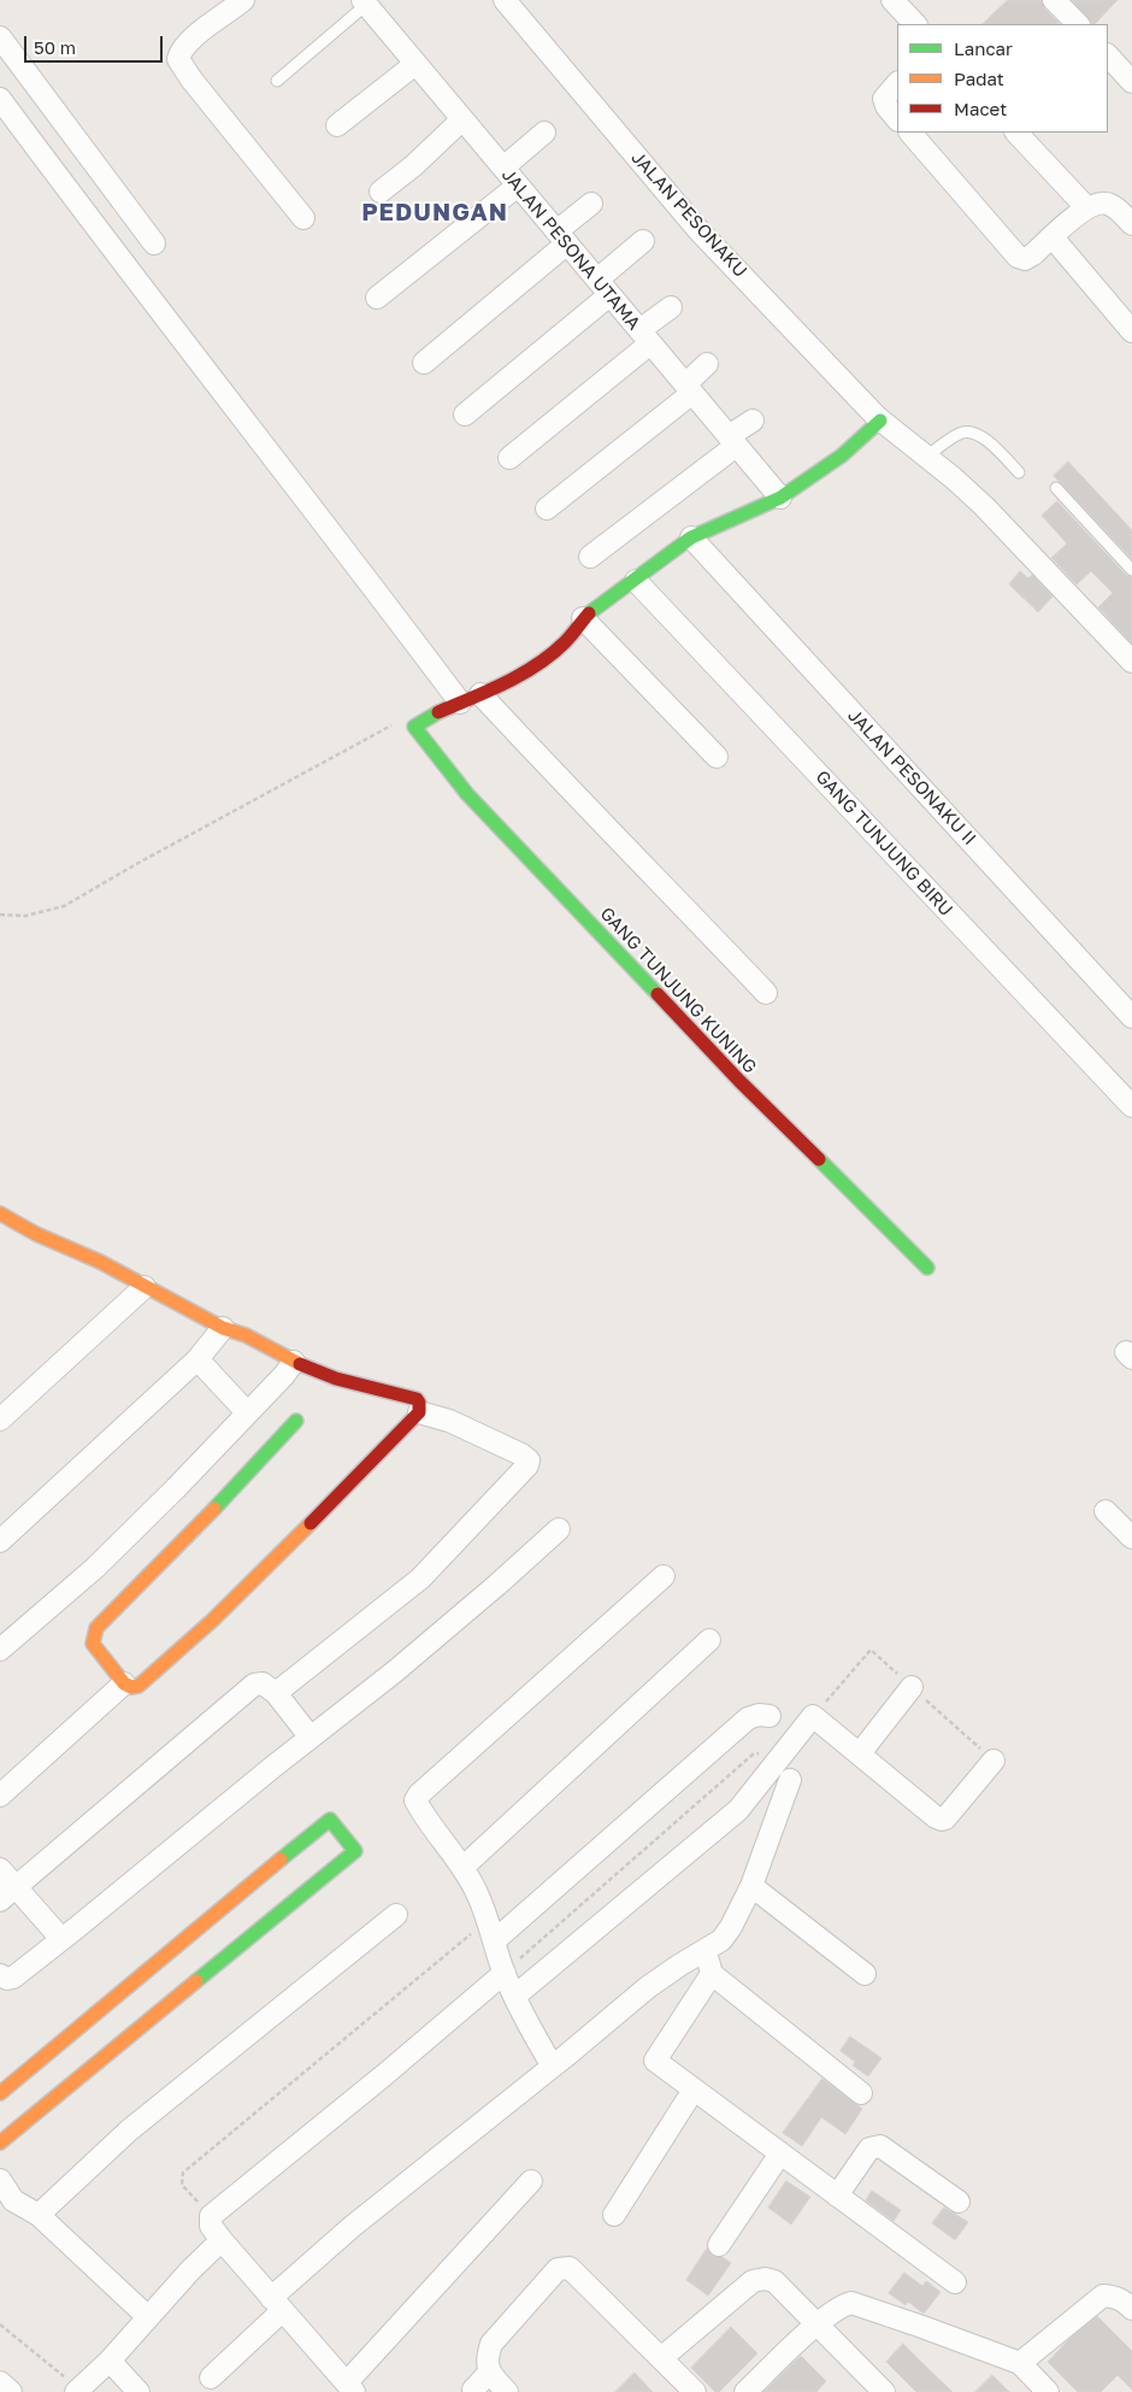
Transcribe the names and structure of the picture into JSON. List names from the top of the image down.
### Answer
{
  "streets": {
    "street": [
      "JALAN PESONAKU",
      "JALAN PESONA UTAMA",
      "JALAN PESONAKU II",
      "GANG TUNJUNG BIRU",
      "GANG TUNJUNG KUNING"
    ]
  },
  "districts": ["PEDUNGAN"],
  "legend": ["Lancar", "Padat", "Macet"],
  "scale_bar": "50 m"
}
